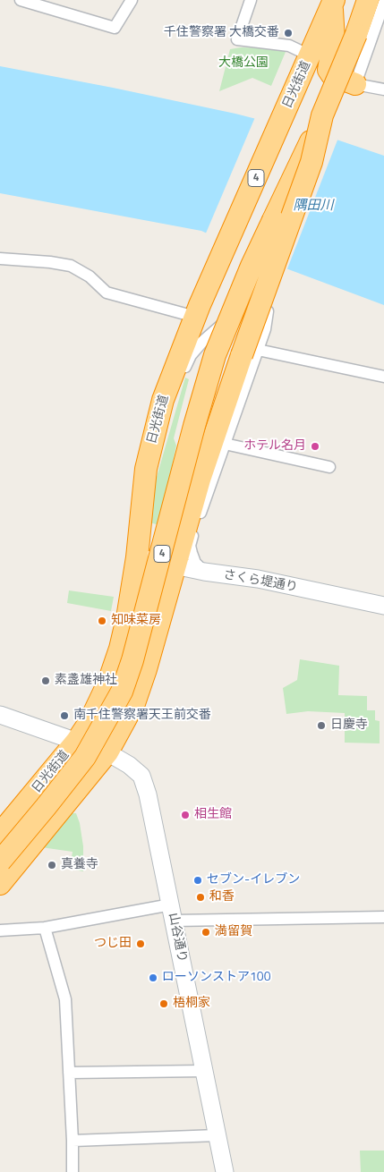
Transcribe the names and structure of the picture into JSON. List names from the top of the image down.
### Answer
{
  "streets": {
    "highway": ["日光街道", "4"],
    "main road": ["さくら堤通り", "山谷通り"]
  },
  "crossings": [
    ["日光街道", "さくら堤通り"],
    ["日光街道", "山谷通り"]
  ],
  "water": ["隅田川"],
  "parks": ["大橋公園"],
  "places": [
    "千住警察署 大橋交番",
    "ホテル名月",
    "知味菜房",
    "素盞雄神社",
    "南千住警察署天王前交番",
    "日慶寺",
    "相生館",
    "真養寺",
    "セブン-イレブン",
    "和香",
    "満留賀",
    "つじ田",
    "ローソンストア100",
    "梧桐家"
  ]
}
